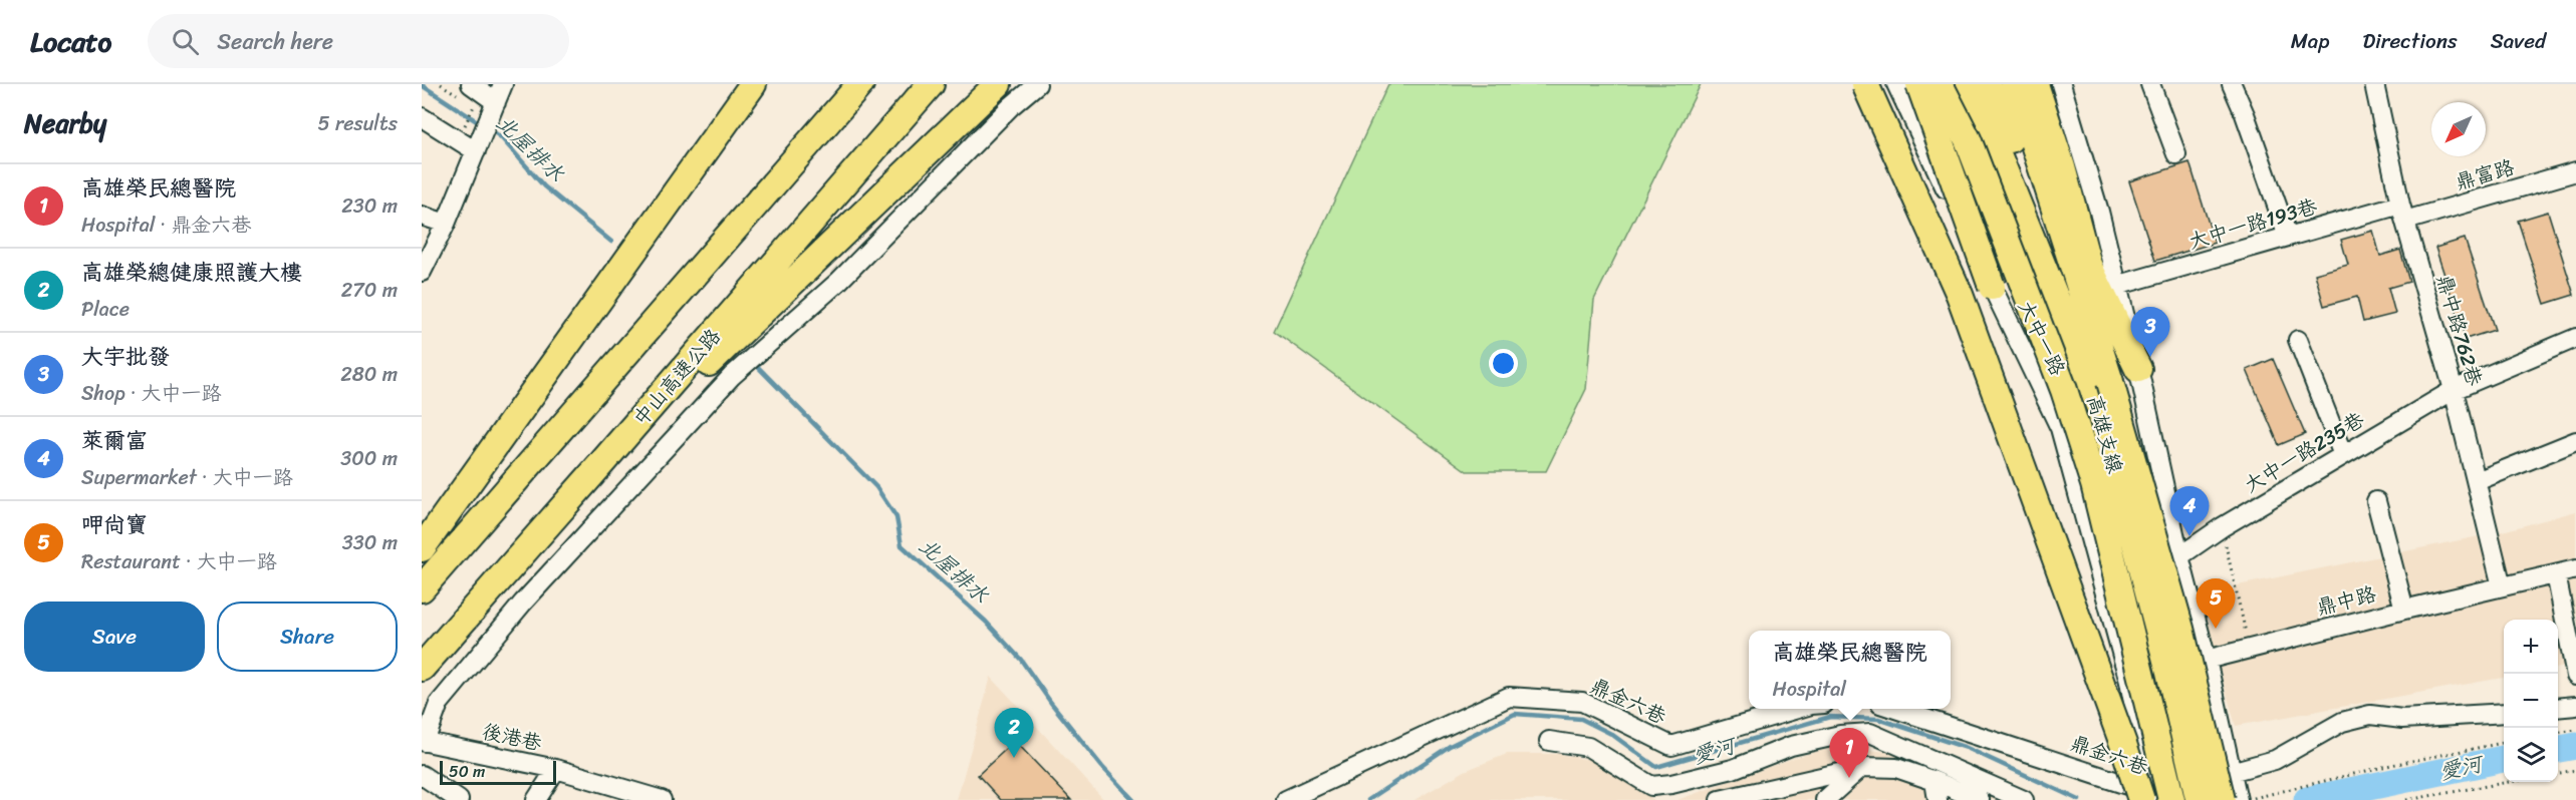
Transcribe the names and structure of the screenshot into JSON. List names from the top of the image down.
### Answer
{
  "streets": {
    "highway": ["中山高速公路", "高雄支線"],
    "street": [
      "鼎富路",
      "大中一路193巷",
      "鼎中路762巷",
      "大中一路",
      "大中一路235巷",
      "鼎中路",
      "鼎金六巷",
      "後港巷"
    ]
  },
  "crossings": [
    ["鼎富路", "大中一路193巷"],
    ["鼎富路", "鼎中路762巷"],
    ["大中一路193巷", "鼎中路762巷"],
    ["鼎中路762巷", "大中一路235巷"],
    ["鼎中路762巷", "鼎中路"],
    ["大中一路", "高雄支線"],
    ["大中一路", "鼎中路"],
    ["大中一路", "鼎金六巷"],
    ["高雄支線", "鼎金六巷"]
  ],
  "water": ["北屋排水", "愛河"],
  "scale_bar": "50 m",
  "north": "bottom left",
  "page": {
    "header": "Locato",
    "search": "Search here",
    "nav": ["Map", "Directions", "Saved"],
    "heading": ["Nearby", "5 results"],
    "list": [
      {
        "mark": "1",
        "name": "高雄榮民總醫院",
        "note": "Hospital · 鼎金六巷",
        "value": "230 m"
      },
      {
        "mark": "2",
        "name": "高雄榮總健康照護大樓",
        "note": "Place",
        "value": "270 m"
      },
      {
        "mark": "3",
        "name": "大宇批發",
        "note": "Shop · 大中一路",
        "value": "280 m"
      },
      {
        "mark": "4",
        "name": "萊爾富",
        "note": "Supermarket · 大中一路",
        "value": "300 m"
      },
      {
        "mark": "5",
        "name": "呷尚寶",
        "note": "Restaurant · 大中一路",
        "value": "330 m"
      }
    ],
    "pins": [
      "3",
      "4",
      "5",
      "2",
      "1"
    ],
    "buttons": ["Save", "Share"],
    "map_buttons": ["+", "−"],
    "popup": ["高雄榮民總醫院", "Hospital"],
    "scale": "50 m"
  }
}
